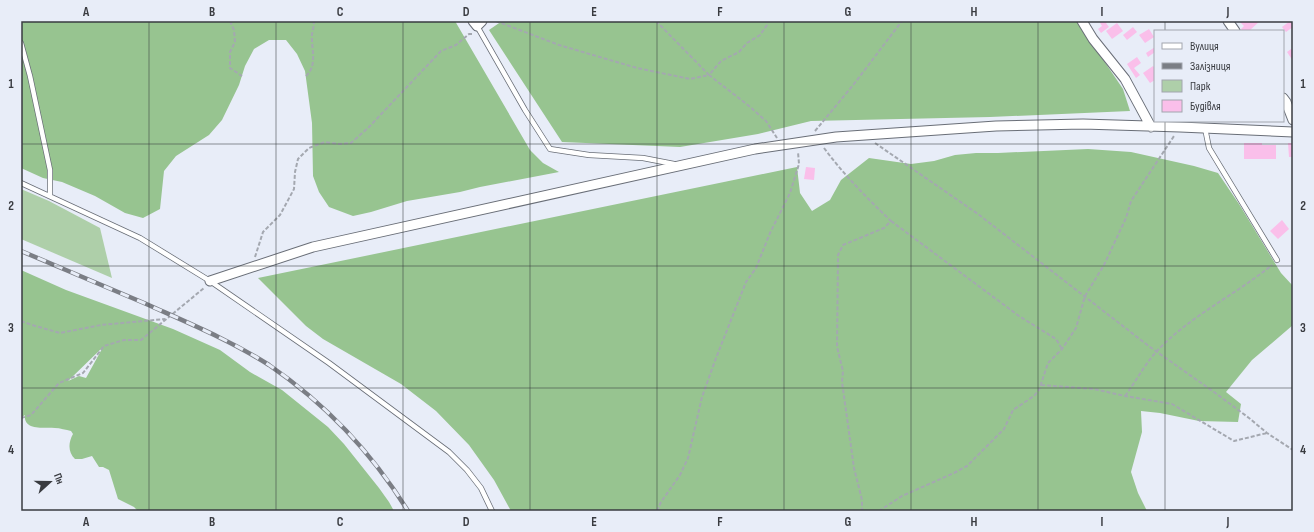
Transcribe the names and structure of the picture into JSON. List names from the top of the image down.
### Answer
{
  "legend": [
    "Вулиця",
    "Залізниця",
    "Парк",
    "Будівля"
  ],
  "north": "right",
  "grid": {
    "columns": [
      "A",
      "B",
      "C",
      "D",
      "E",
      "F",
      "G",
      "H",
      "I",
      "J"
    ],
    "rows": [
      "1",
      "2",
      "3",
      "4"
    ]
  }
}
